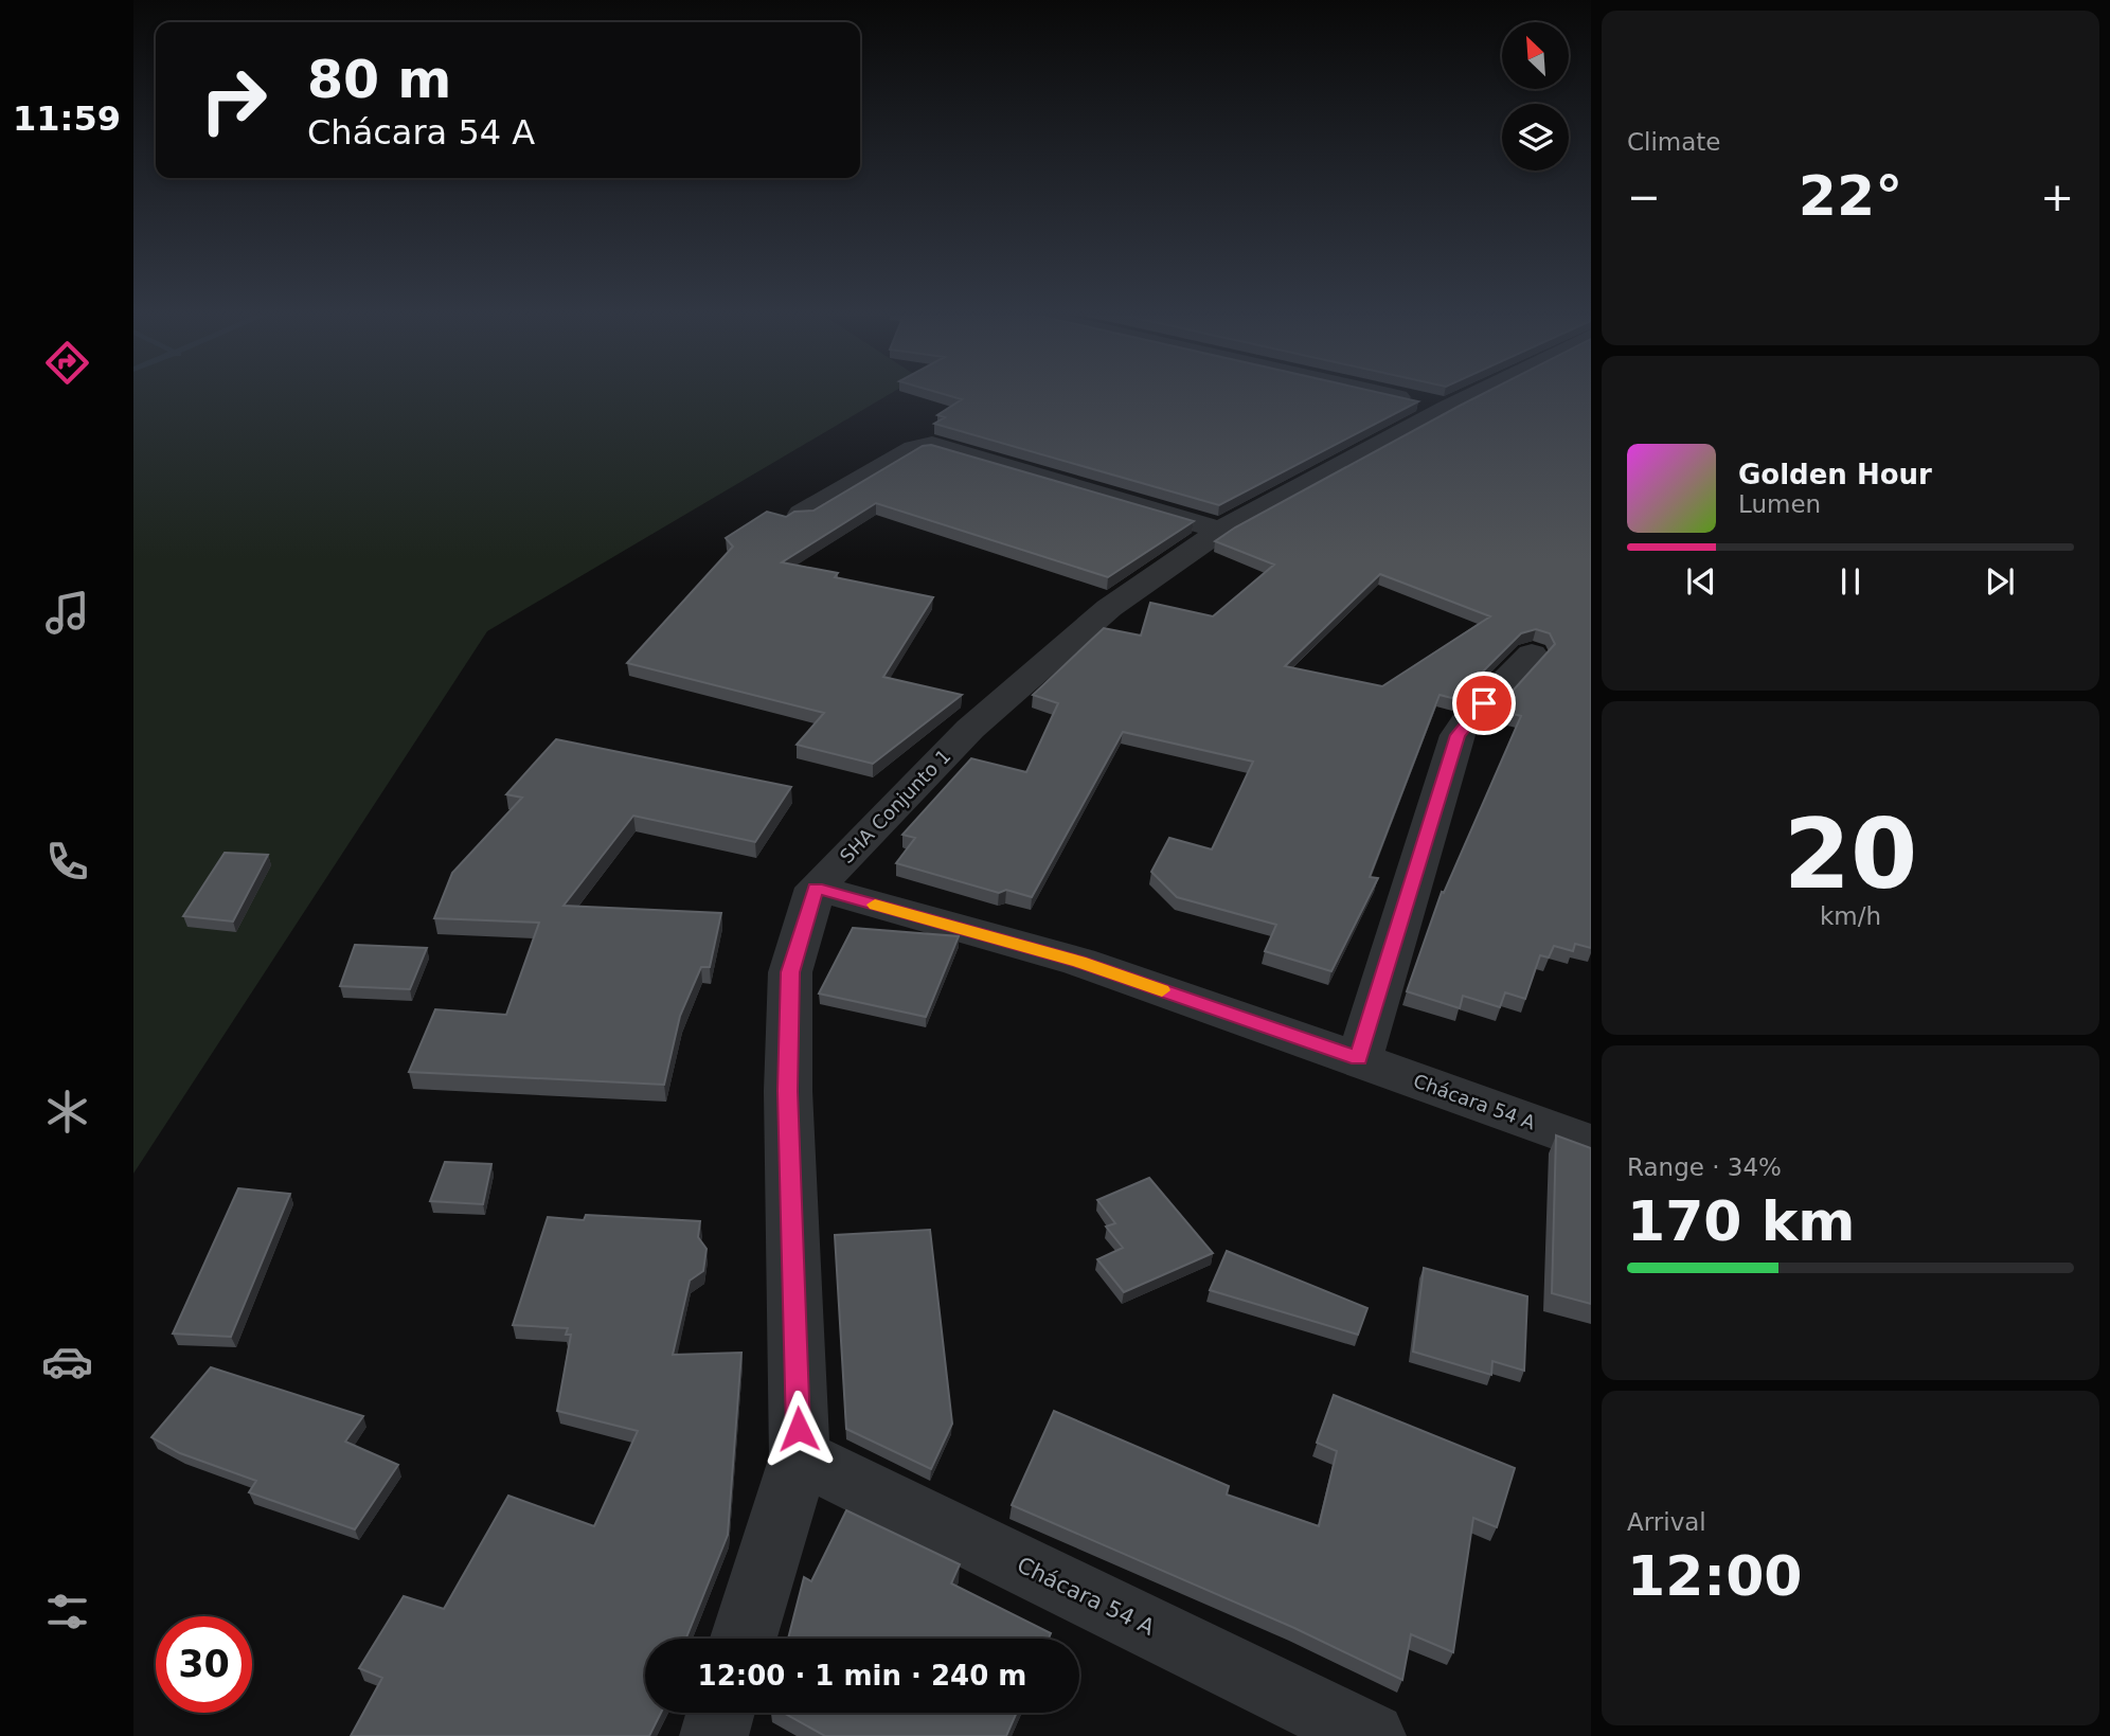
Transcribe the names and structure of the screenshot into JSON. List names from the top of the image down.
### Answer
{
  "streets": {
    "street": ["SHA Conjunto 1", "Chácara 54 A"]
  },
  "crossings": [
    ["SHA Conjunto 1", "Chácara 54 A"]
  ],
  "north": "top left",
  "page": {
    "tabs": "11:59",
    "tile": [
      "Climate",
      ["20", "km/h"],
      ["Range · 34%", "170 km"],
      ["Arrival", "12:00"]
    ],
    "turn": ["80 m", "Chácara 54 A"],
    "heat": ["−", "22°", "+"],
    "song": ["Golden Hour", "Lumen"],
    "limit": "30",
    "trip": "12:00 · 1 min · 240 m"
  }
}
